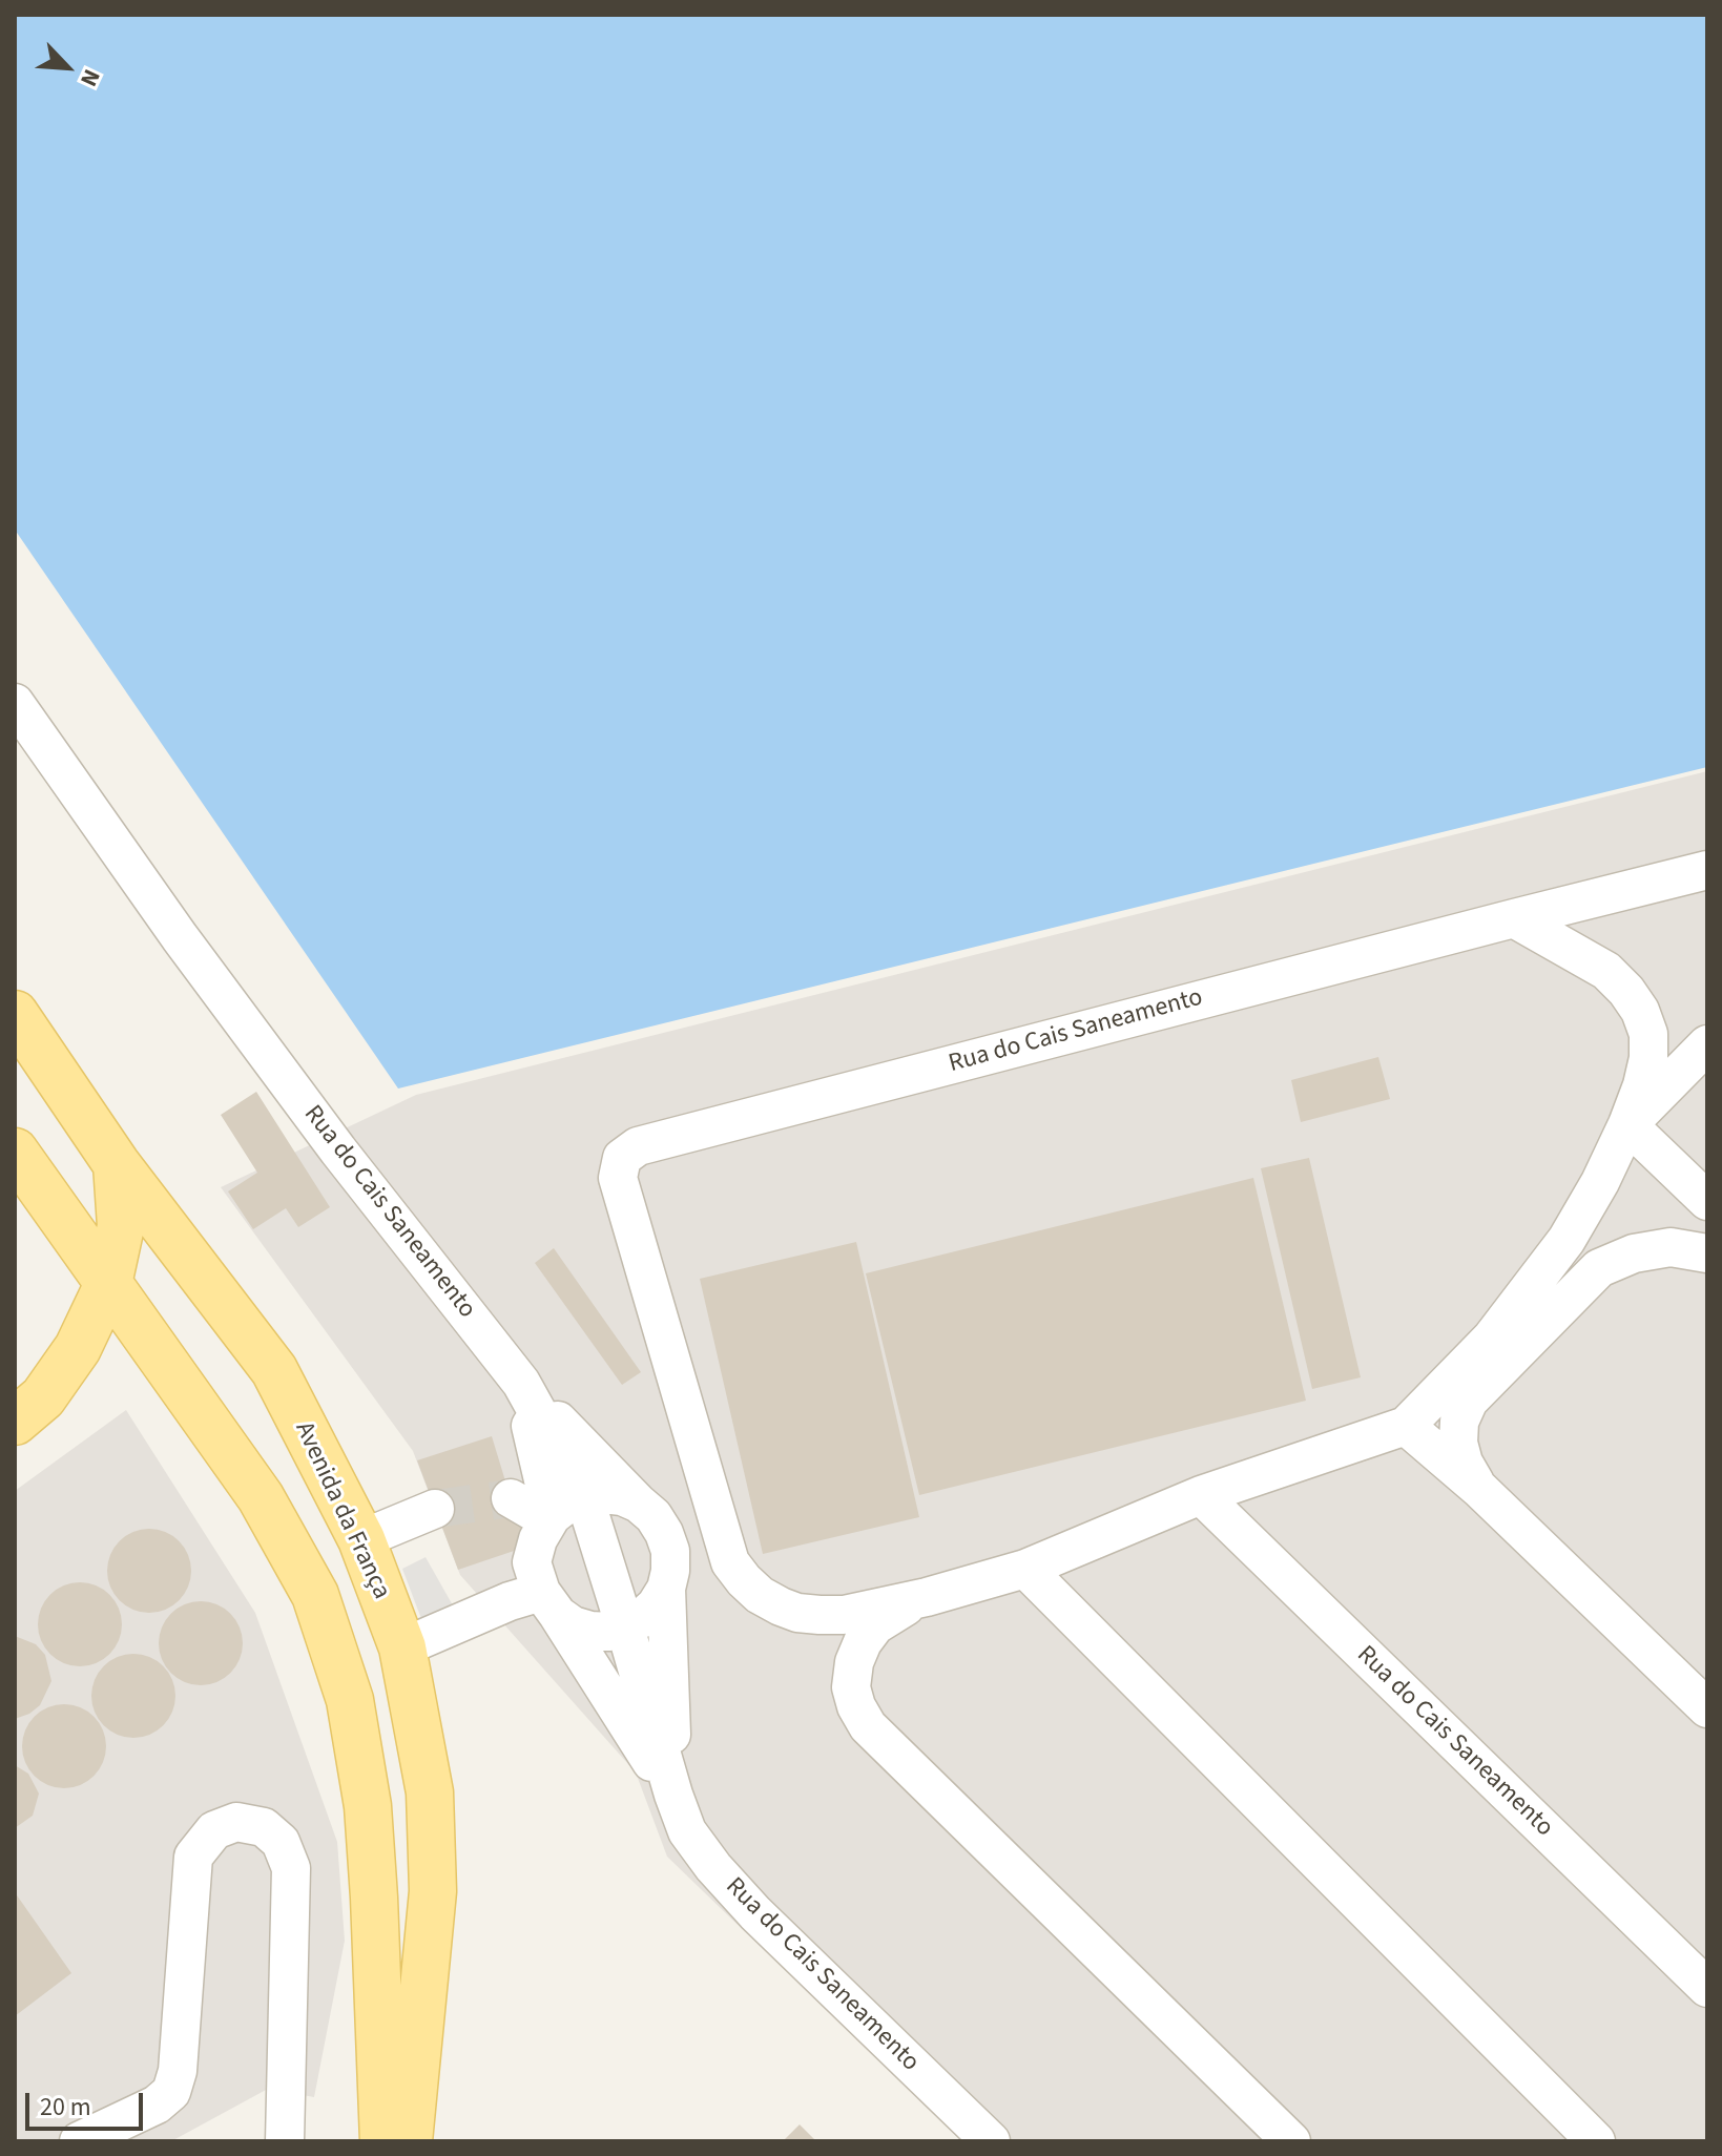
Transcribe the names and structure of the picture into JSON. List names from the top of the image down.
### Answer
{
  "streets": {
    "main road": ["Avenida da França"],
    "lane": ["Rua do Cais Saneamento"]
  },
  "scale_bar": "20 m",
  "north": "bottom right"
}
